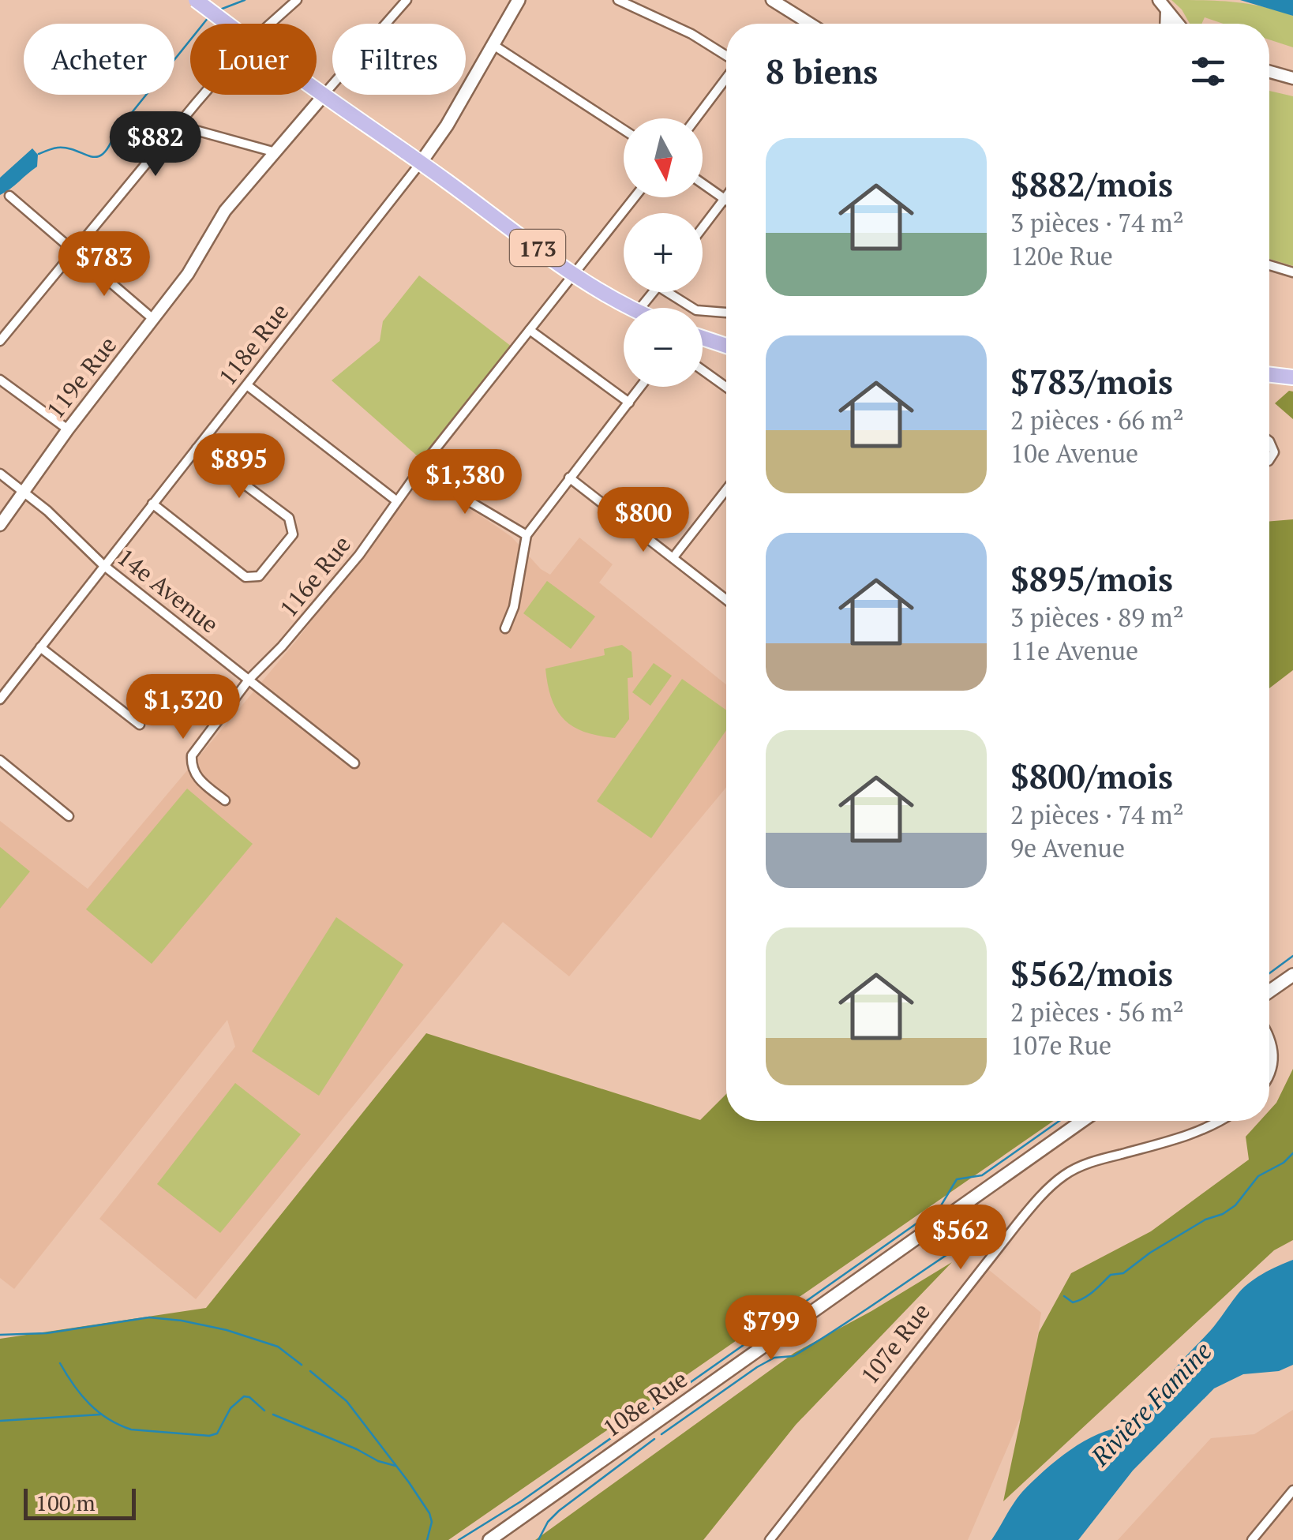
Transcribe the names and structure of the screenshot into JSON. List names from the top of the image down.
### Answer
{
  "streets": {
    "main road": ["173", "108e Rue"],
    "street": [
      "118e Rue",
      "119e Rue",
      "116e Rue",
      "14e Avenue",
      "107e Rue"
    ]
  },
  "crossings": [
    ["173", "118e Rue"],
    ["173", "119e Rue"],
    ["173", "116e Rue"],
    ["118e Rue", "14e Avenue"],
    ["119e Rue", "14e Avenue"],
    ["116e Rue", "14e Avenue"]
  ],
  "water": ["Rivière Famine"],
  "scale_bar": "100 m",
  "north": "bottom",
  "page": {
    "chip": ["Acheter", "Louer", "Filtres"],
    "heading": "8 biens",
    "price": [
      "$882",
      "$783",
      "$895",
      "$1,380",
      "$800",
      "$1,320",
      "$562",
      "$799"
    ],
    "map_buttons": ["+", "−"],
    "list": [
      {
        "name": "$882/mois",
        "note": "3 pièces · 74 m² · 120e Rue"
      },
      {
        "name": "$783/mois",
        "note": "2 pièces · 66 m² · 10e Avenue"
      },
      {
        "name": "$895/mois",
        "note": "3 pièces · 89 m² · 11e Avenue"
      },
      {
        "name": "$800/mois",
        "note": "2 pièces · 74 m² · 9e Avenue"
      },
      {
        "name": "$562/mois",
        "note": "2 pièces · 56 m² · 107e Rue"
      }
    ],
    "scale": "100 m"
  }
}
